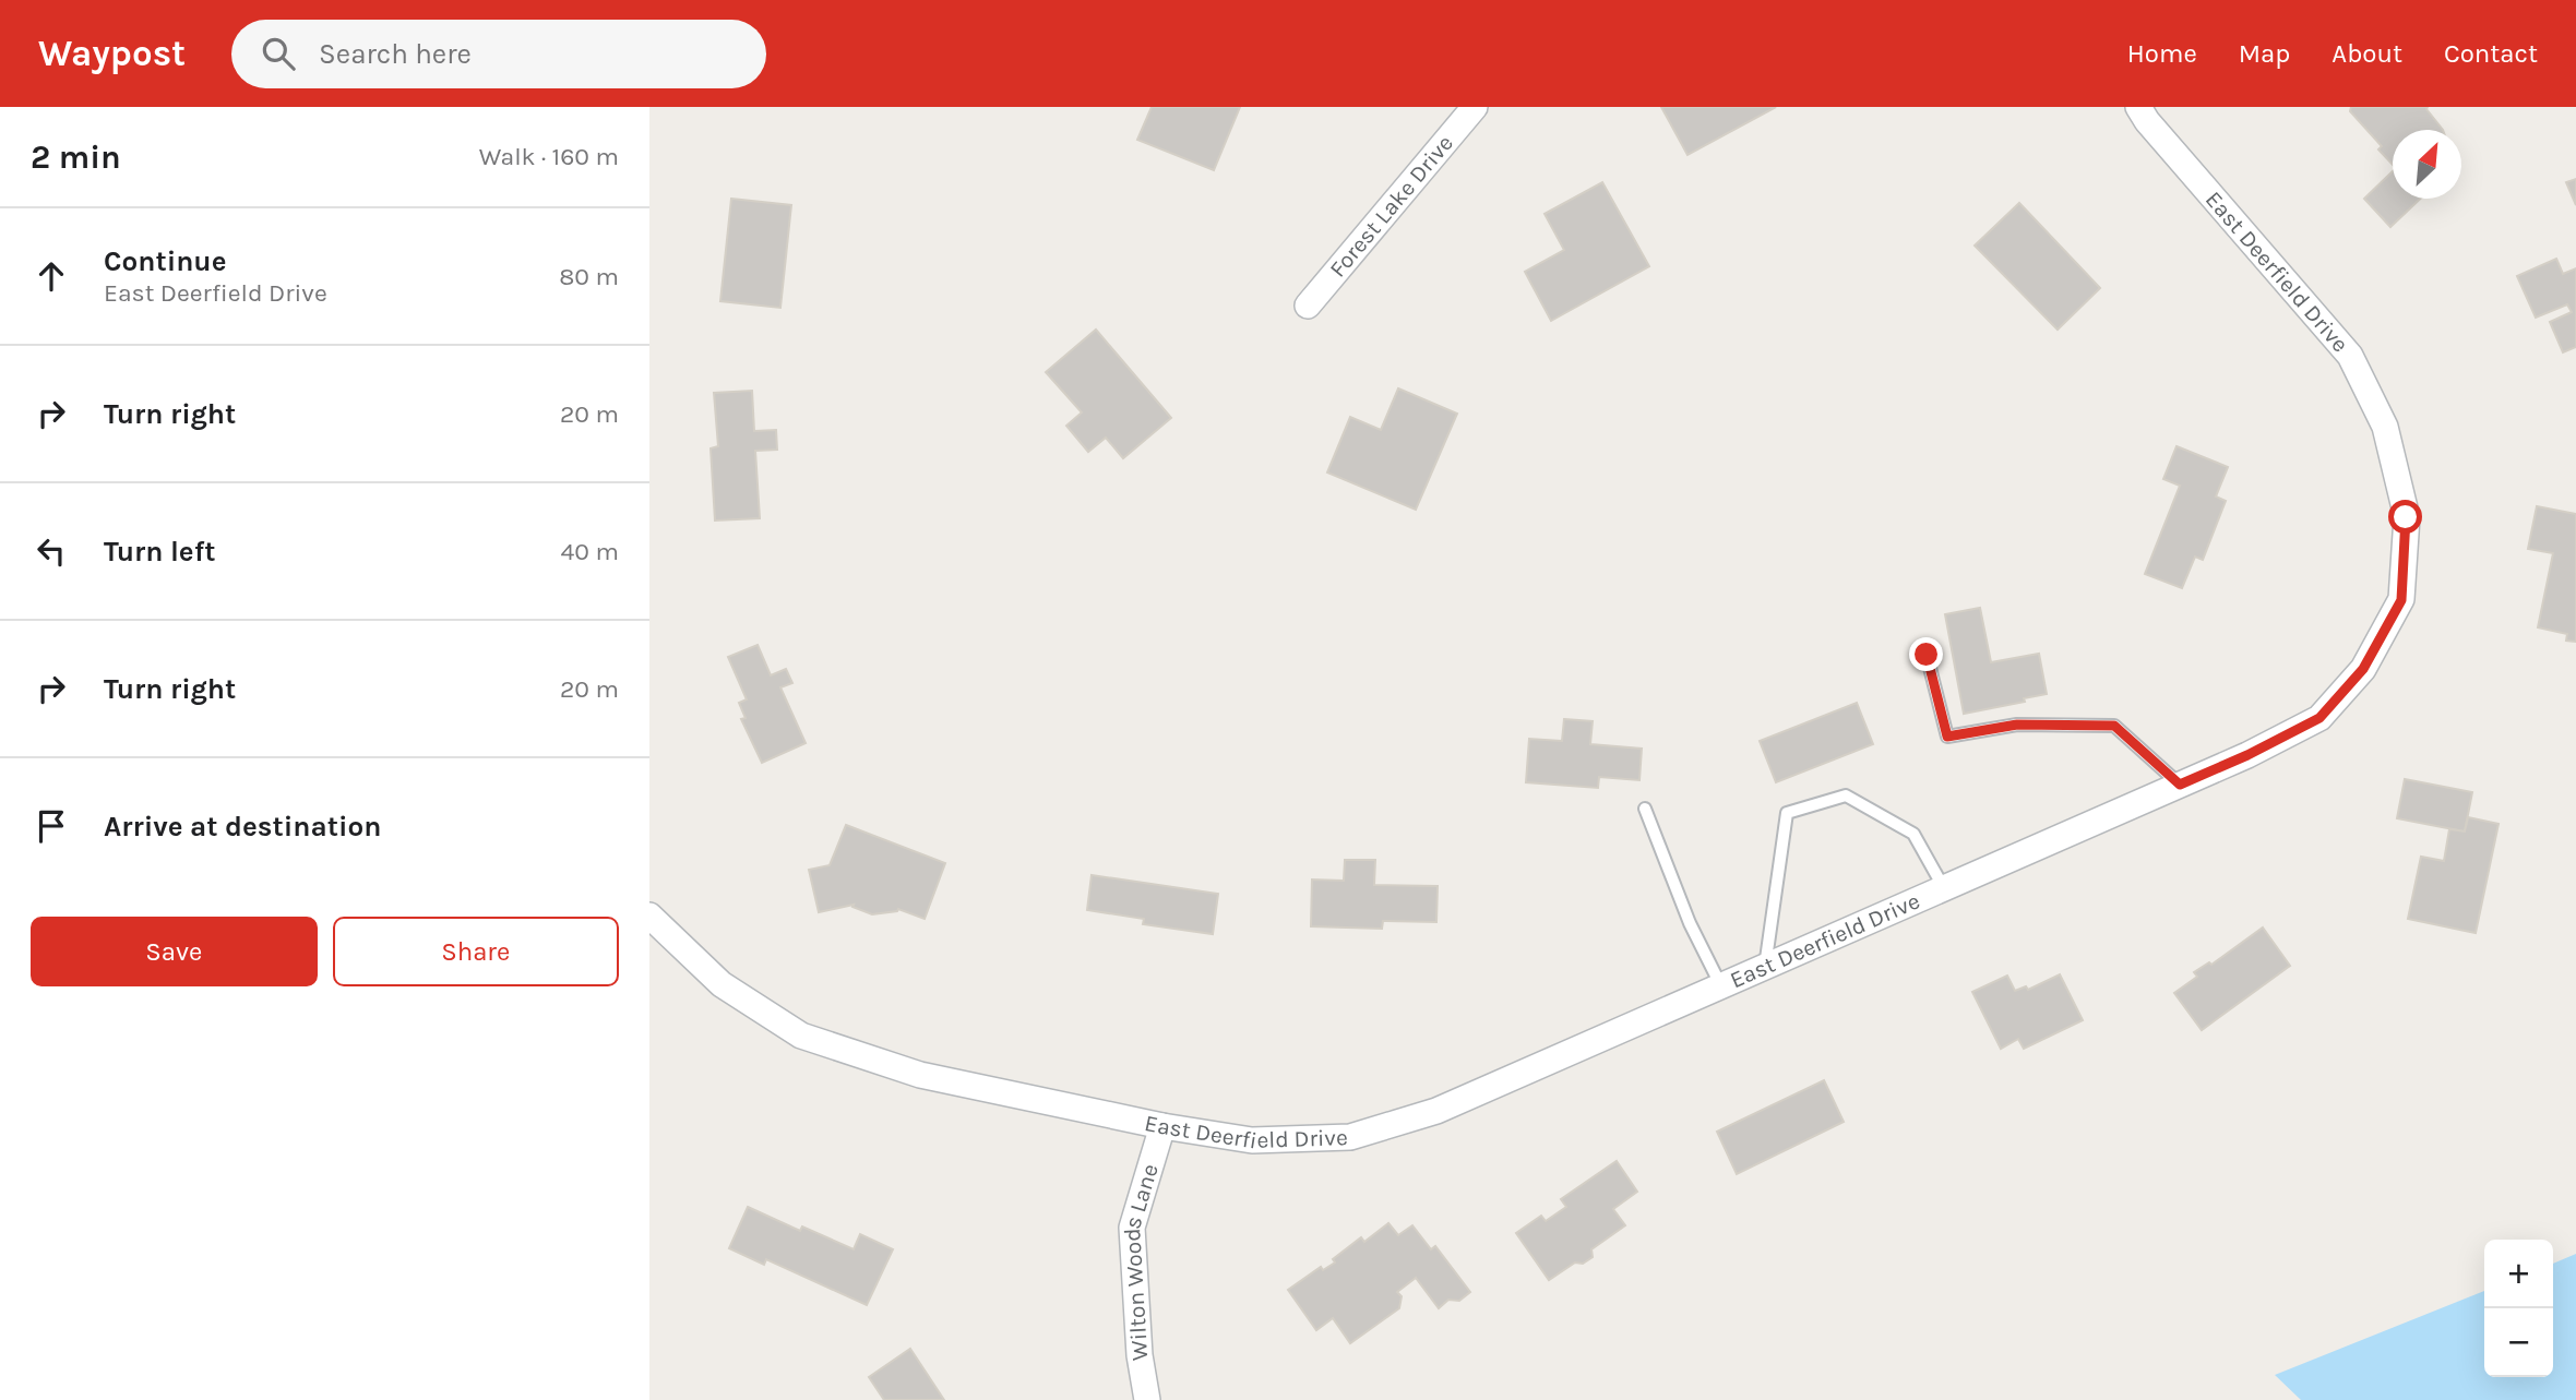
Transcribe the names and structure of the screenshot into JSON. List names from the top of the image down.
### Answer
{
  "streets": {
    "street": ["Forest Lake Drive", "East Deerfield Drive", "Wilton Woods Lane"]
  },
  "crossings": [
    ["East Deerfield Drive", "Wilton Woods Lane"]
  ],
  "north": "top right",
  "page": {
    "header": "Waypost",
    "search": "Search here",
    "nav": [
      "Home",
      "Map",
      "About",
      "Contact"
    ],
    "heading": ["2 min", "Walk · 160 m"],
    "list": [
      ["Continue", "East Deerfield Drive", "80 m"],
      ["Turn right", "20 m"],
      ["Turn left", "40 m"],
      ["Turn right", "20 m"],
      "Arrive at destination"
    ],
    "buttons": ["Save", "Share"],
    "map_buttons": ["+", "−"]
  }
}
